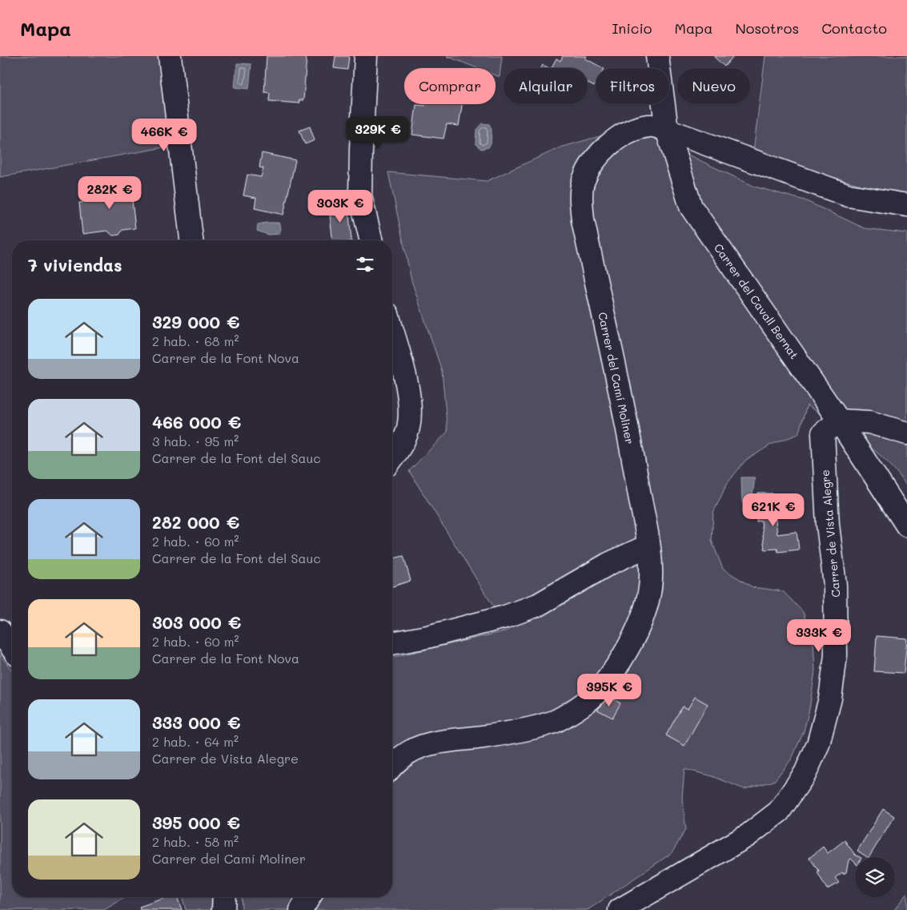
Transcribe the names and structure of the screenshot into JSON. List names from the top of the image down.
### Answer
{
  "streets": {
    "street": ["Carrer del Cavall Bernat", "Carrer del Camí Moliner", "Carrer de Vista Alegre"]
  },
  "crossings": [
    ["Carrer del Cavall Bernat", "Carrer del Camí Moliner"],
    ["Carrer del Cavall Bernat", "Carrer de Vista Alegre"]
  ],
  "page": {
    "header": "Mapa",
    "nav": [
      "Inicio",
      "Mapa",
      "Nosotros",
      "Contacto"
    ],
    "chip": [
      "Comprar",
      "Alquilar",
      "Filtros",
      "Nuevo"
    ],
    "price": [
      "329K €",
      "466K €",
      "282K €",
      "303K €",
      "621K €",
      "333K €",
      "395K €"
    ],
    "heading": "7 viviendas",
    "list": [
      {
        "name": "329 000 €",
        "note": "2 hab. · 68 m² · Carrer de la Font Nova"
      },
      {
        "name": "466 000 €",
        "note": "3 hab. · 95 m² · Carrer de la Font del Sauc"
      },
      {
        "name": "282 000 €",
        "note": "2 hab. · 60 m² · Carrer de la Font del Sauc"
      },
      {
        "name": "303 000 €",
        "note": "2 hab. · 60 m² · Carrer de la Font Nova"
      },
      {
        "name": "333 000 €",
        "note": "2 hab. · 64 m² · Carrer de Vista Alegre"
      },
      {
        "name": "395 000 €",
        "note": "2 hab. · 58 m² · Carrer del Camí Moliner"
      }
    ]
  }
}
